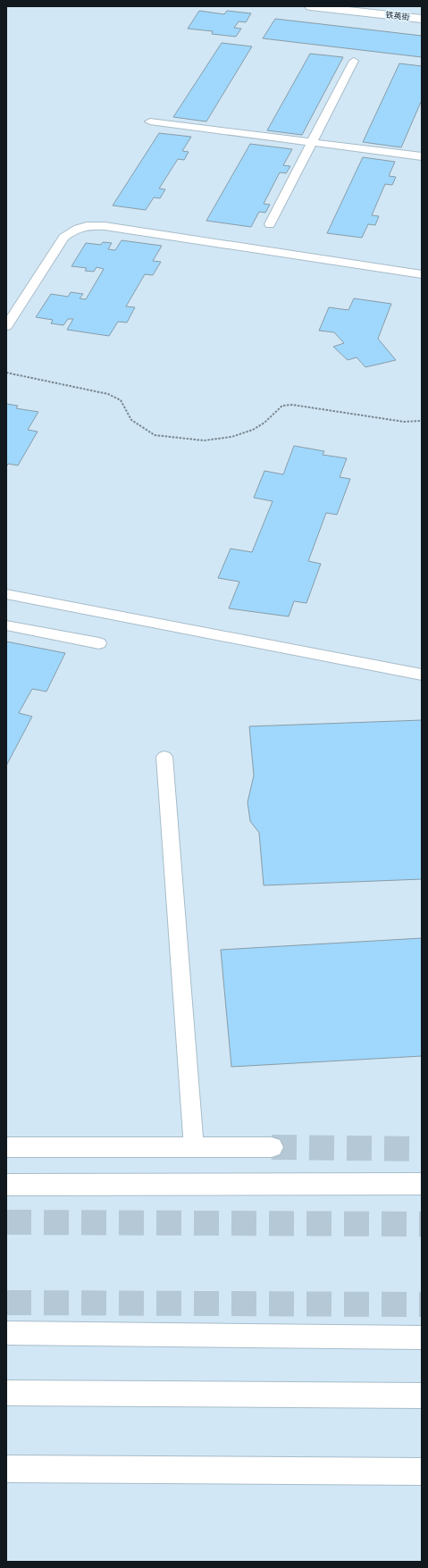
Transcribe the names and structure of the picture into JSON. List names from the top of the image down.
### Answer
{
  "streets": {
    "main road": ["铁英街"]
  }
}
